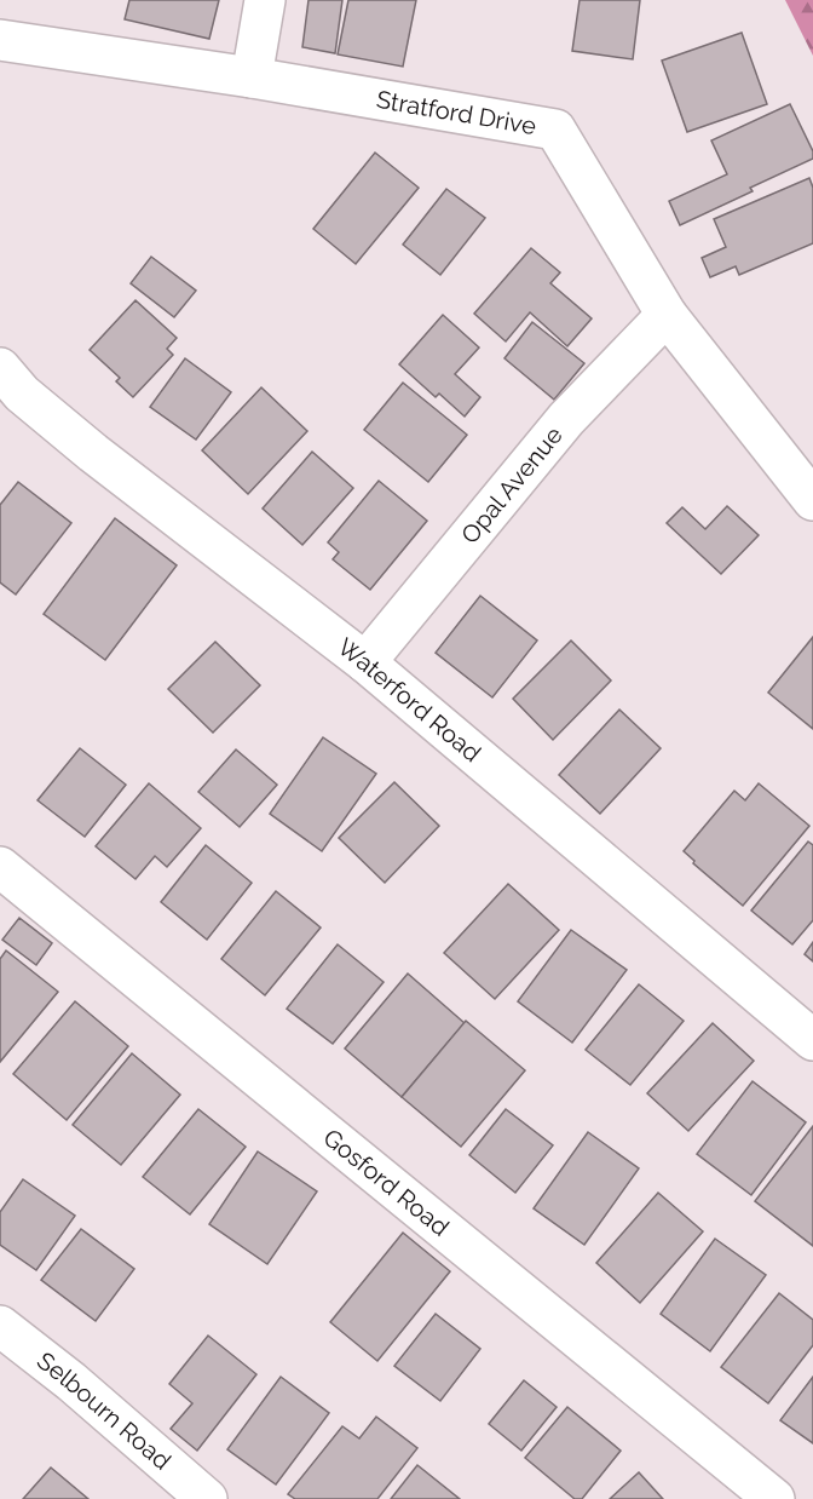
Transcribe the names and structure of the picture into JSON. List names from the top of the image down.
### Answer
{
  "streets": {
    "street": [
      "Stratford Drive",
      "Opal Avenue",
      "Waterford Road",
      "Gosford Road",
      "Selbourn Road"
    ]
  },
  "crossings": [
    ["Stratford Drive", "Opal Avenue"],
    ["Opal Avenue", "Waterford Road"]
  ]
}
